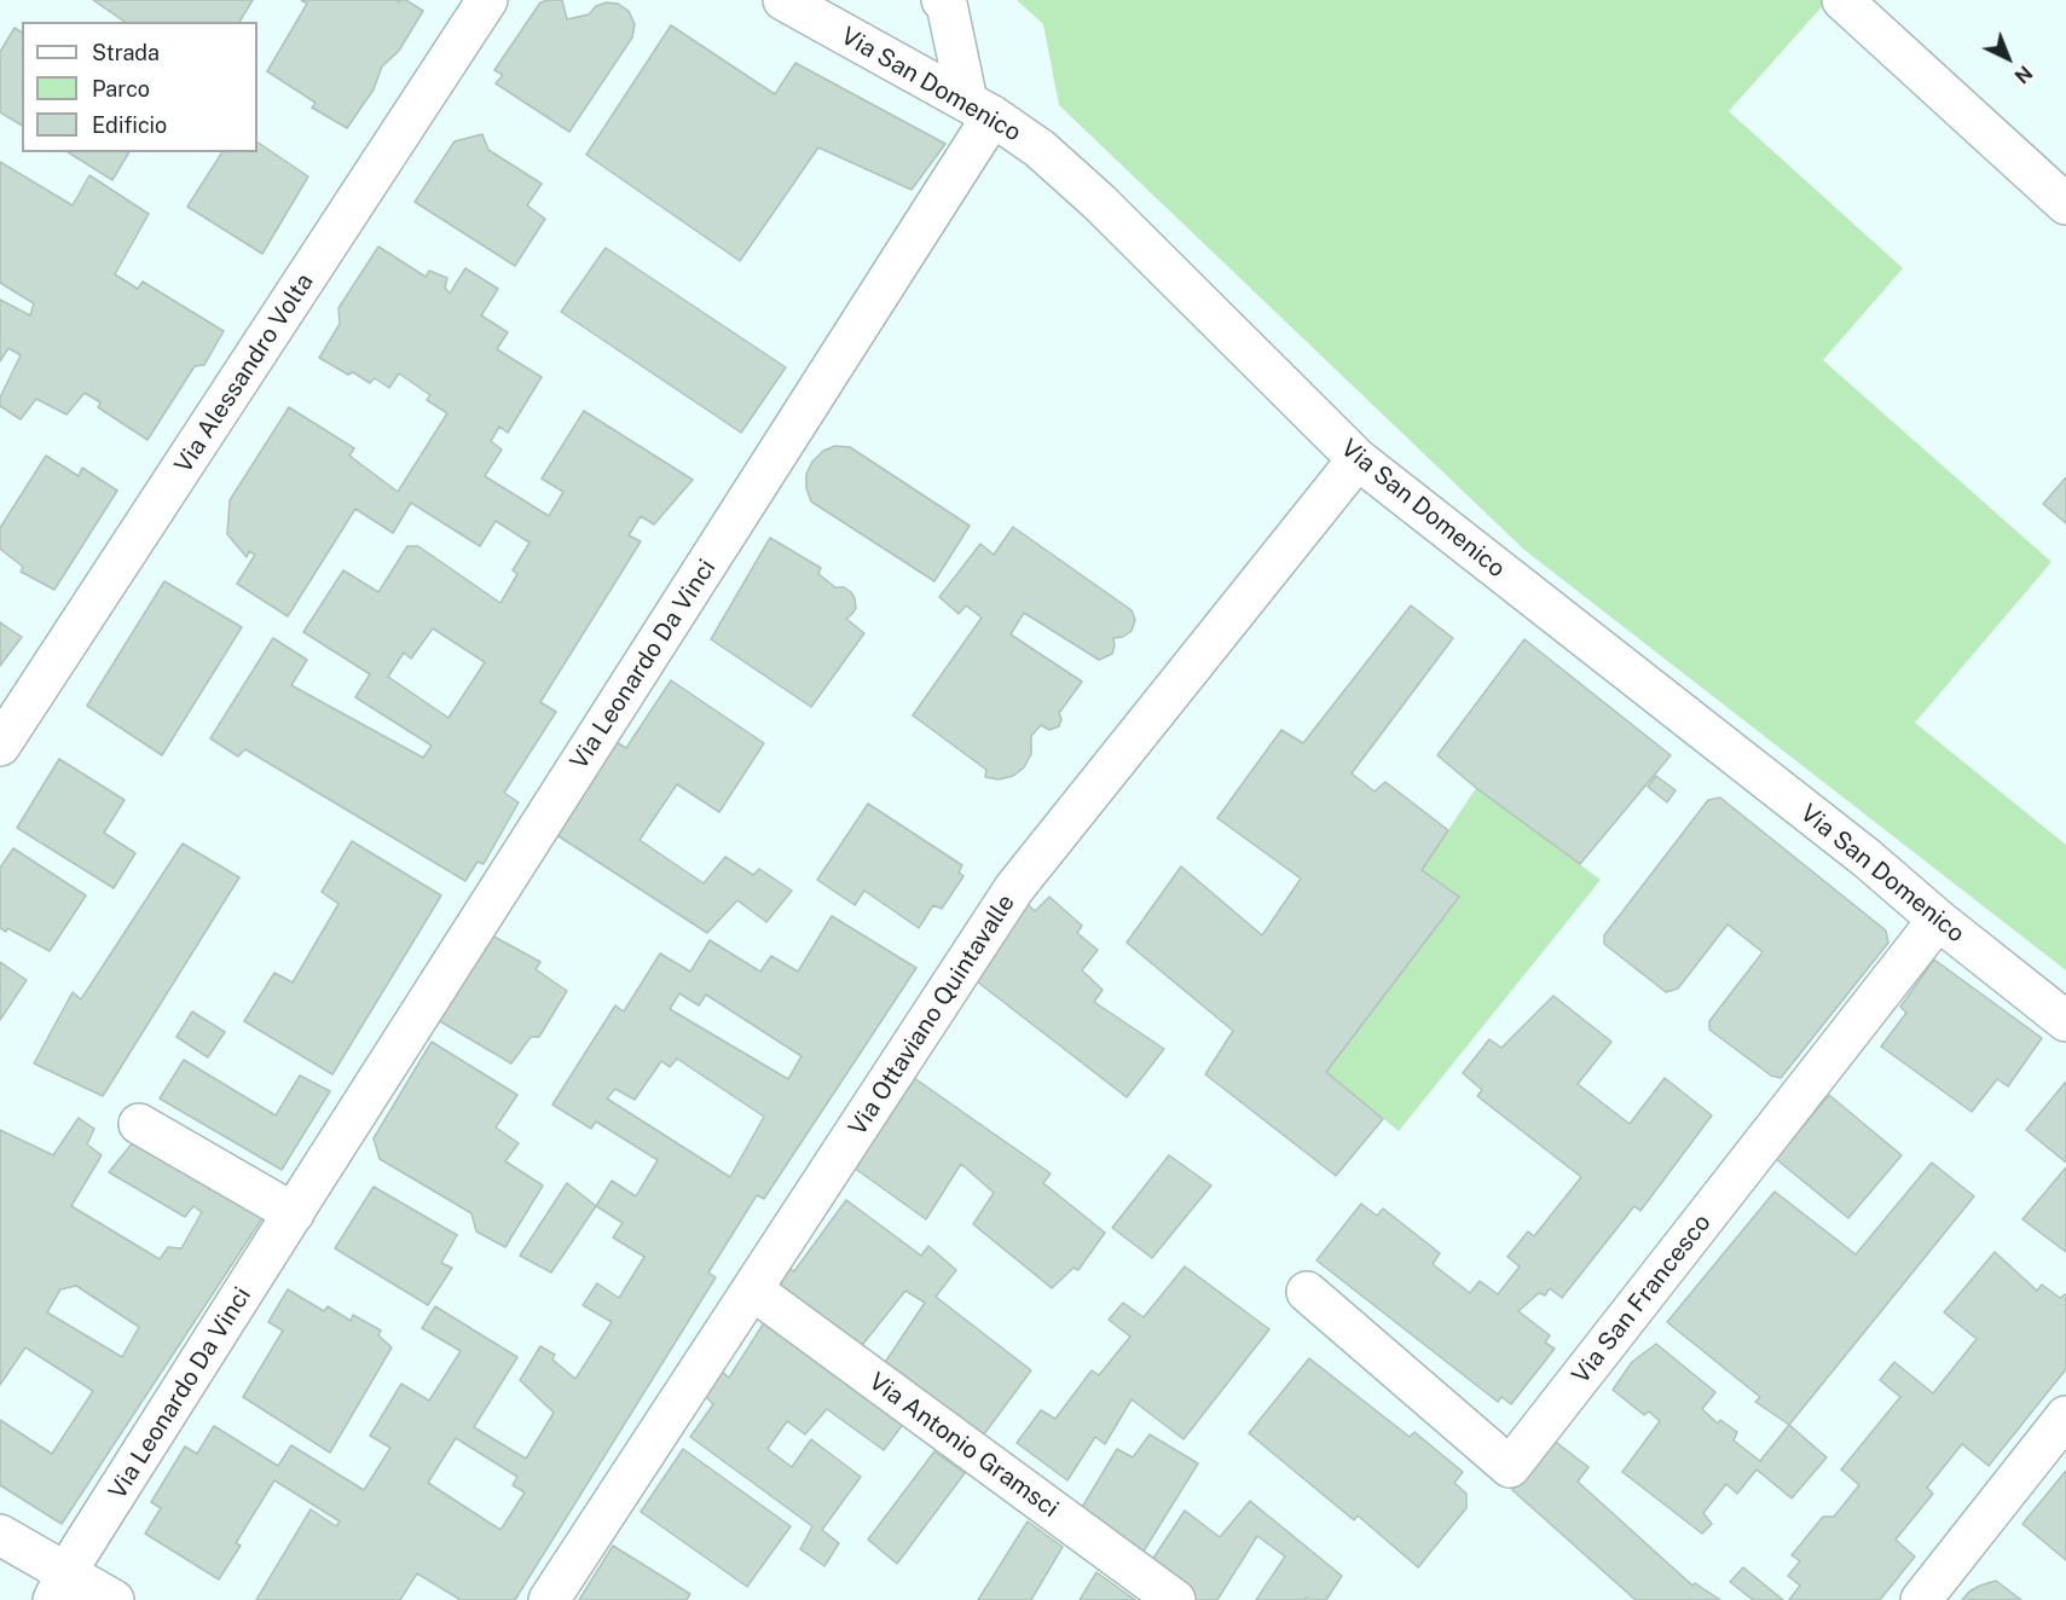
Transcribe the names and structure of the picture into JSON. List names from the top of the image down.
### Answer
{
  "streets": {
    "street": [
      "Via San Domenico",
      "Via Alessandro Volta",
      "Via Leonardo Da Vinci",
      "Via Ottaviano Quintavalle",
      "Via San Francesco",
      "Via Antonio Gramsci"
    ]
  },
  "crossings": [
    ["Via San Domenico", "Via Leonardo Da Vinci"],
    ["Via San Domenico", "Via Ottaviano Quintavalle"],
    ["Via San Domenico", "Via San Francesco"],
    ["Via Ottaviano Quintavalle", "Via Antonio Gramsci"]
  ],
  "legend": ["Strada", "Parco", "Edificio"],
  "north": "bottom right"
}
